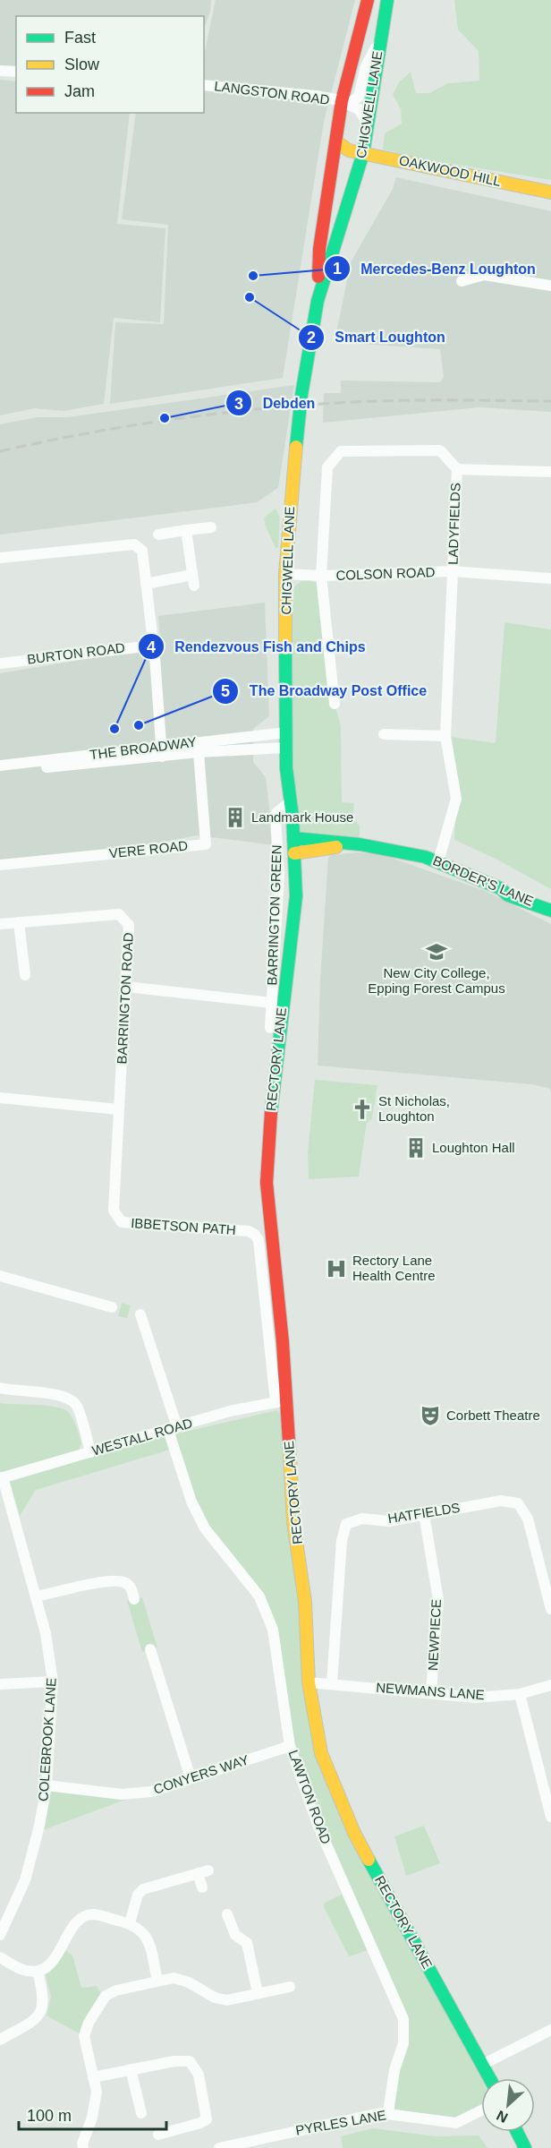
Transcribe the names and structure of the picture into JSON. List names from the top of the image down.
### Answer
{
  "streets": {
    "main road": [
      "CHIGWELL LANE",
      "OAKWOOD HILL",
      "BORDER'S LANE",
      "RECTORY LANE"
    ],
    "street": [
      "LANGSTON ROAD",
      "LADYFIELDS",
      "COLSON ROAD",
      "BURTON ROAD",
      "THE BROADWAY",
      "VERE ROAD",
      "BARRINGTON GREEN",
      "BARRINGTON ROAD",
      "IBBETSON PATH",
      "WESTALL ROAD",
      "HATFIELDS",
      "NEWPIECE",
      "NEWMANS LANE",
      "COLEBROOK LANE",
      "CONYERS WAY",
      "LAWTON ROAD",
      "PYRLES LANE"
    ]
  },
  "crossings": [
    ["LANGSTON ROAD", "CHIGWELL LANE"],
    ["CHIGWELL LANE", "OAKWOOD HILL"],
    ["CHIGWELL LANE", "COLSON ROAD"],
    ["CHIGWELL LANE", "THE BROADWAY"],
    ["CHIGWELL LANE", "BORDER'S LANE"],
    ["CHIGWELL LANE", "BARRINGTON GREEN"],
    ["CHIGWELL LANE", "RECTORY LANE"],
    ["LADYFIELDS", "COLSON ROAD"],
    ["LADYFIELDS", "BORDER'S LANE"],
    ["THE BROADWAY", "VERE ROAD"],
    ["BORDER'S LANE", "RECTORY LANE"],
    ["BARRINGTON GREEN", "BARRINGTON ROAD"],
    ["BARRINGTON ROAD", "IBBETSON PATH"],
    ["RECTORY LANE", "IBBETSON PATH"],
    ["RECTORY LANE", "WESTALL ROAD"],
    ["RECTORY LANE", "NEWMANS LANE"],
    ["IBBETSON PATH", "WESTALL ROAD"],
    ["WESTALL ROAD", "COLEBROOK LANE"],
    ["WESTALL ROAD", "LAWTON ROAD"],
    ["HATFIELDS", "NEWPIECE"],
    ["HATFIELDS", "NEWMANS LANE"],
    ["NEWPIECE", "NEWMANS LANE"],
    ["COLEBROOK LANE", "CONYERS WAY"],
    ["CONYERS WAY", "LAWTON ROAD"],
    ["LAWTON ROAD", "PYRLES LANE"]
  ],
  "places": {
    "other": [
      "Mercedes-Benz Loughton",
      "Smart Loughton",
      "Debden",
      "The Broadway Post Office",
      "Rendezvous Fish and Chips"
    ],
    "building": ["Landmark House", "Loughton Hall"],
    "school or university": ["New City College, Epping Forest Campus"],
    "church": ["St Nicholas, Loughton"],
    "hospital": ["Rectory Lane Health Centre"],
    "theatre": ["Corbett Theatre"]
  },
  "legend": ["Fast", "Slow", "Jam"],
  "scale_bar": "100 m",
  "north": "bottom left"
}
